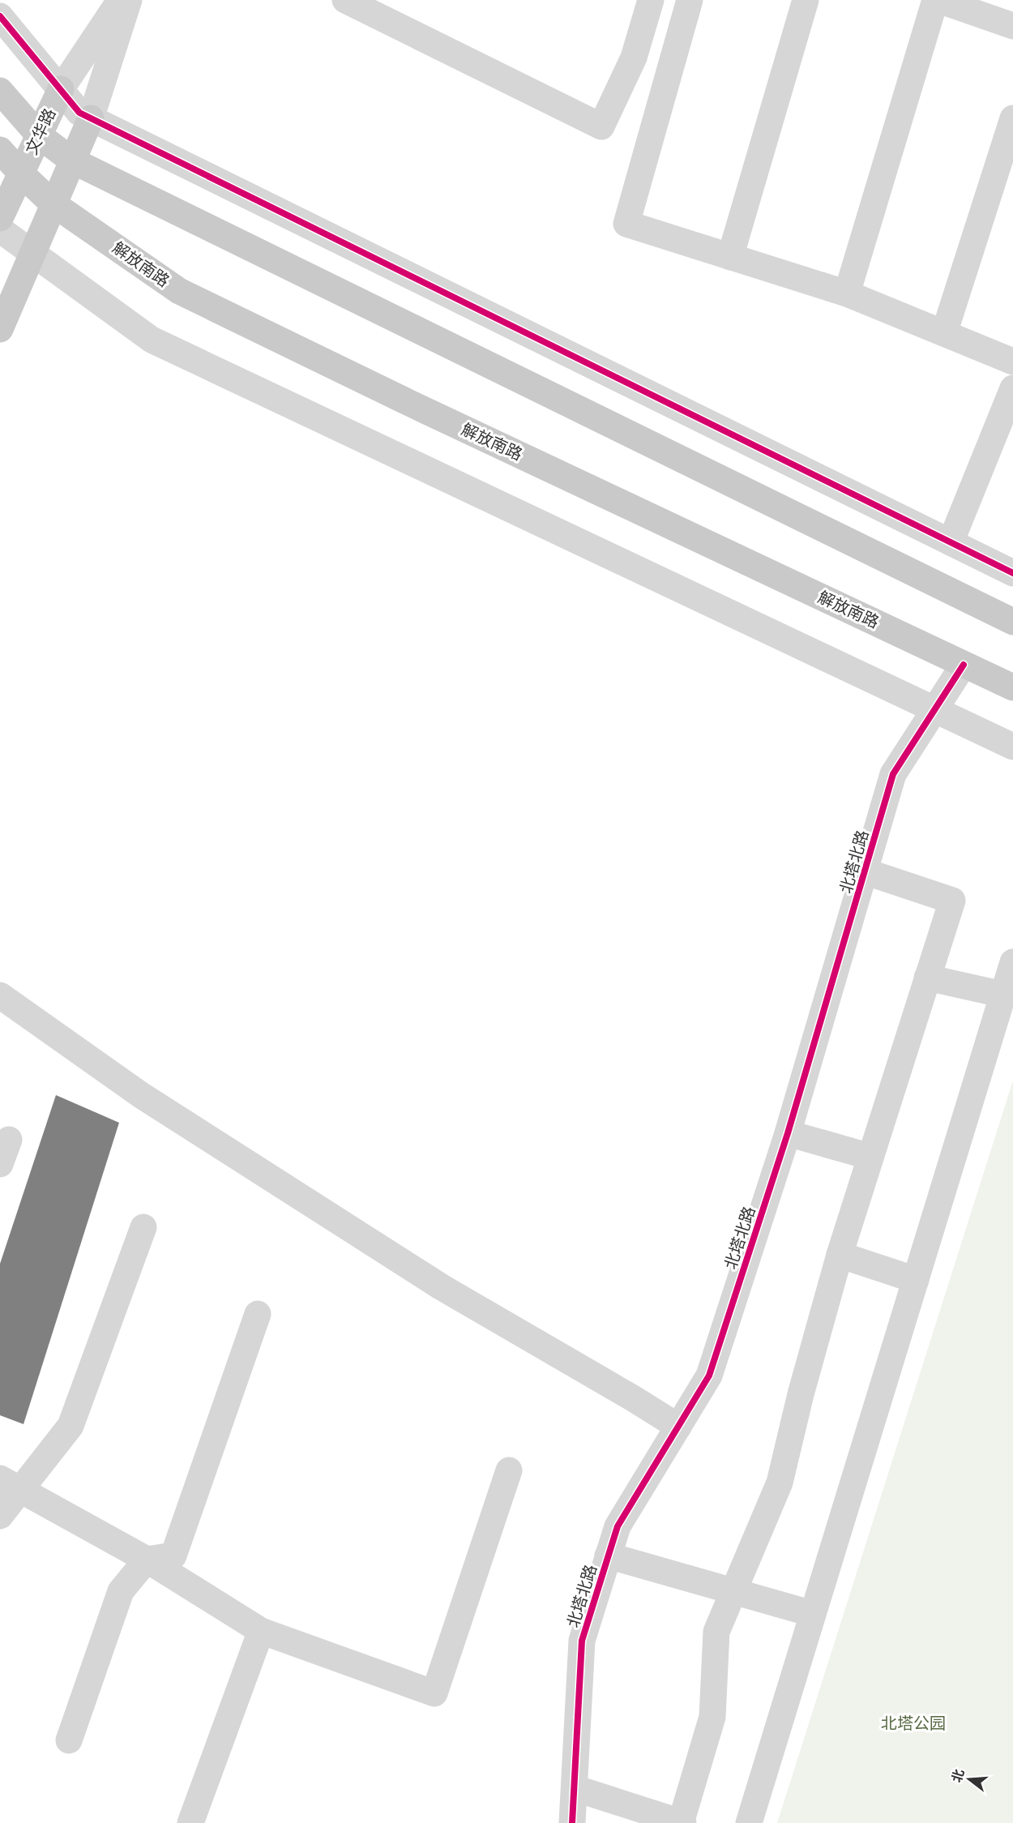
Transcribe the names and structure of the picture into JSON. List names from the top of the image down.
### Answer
{
  "streets": {
    "main road": ["文华路", "解放南路"],
    "street": ["北塔北路"]
  },
  "crossings": [
    ["文华路", "解放南路"],
    ["解放南路", "北塔北路"]
  ],
  "parks": ["北塔公园"],
  "north": "left"
}
